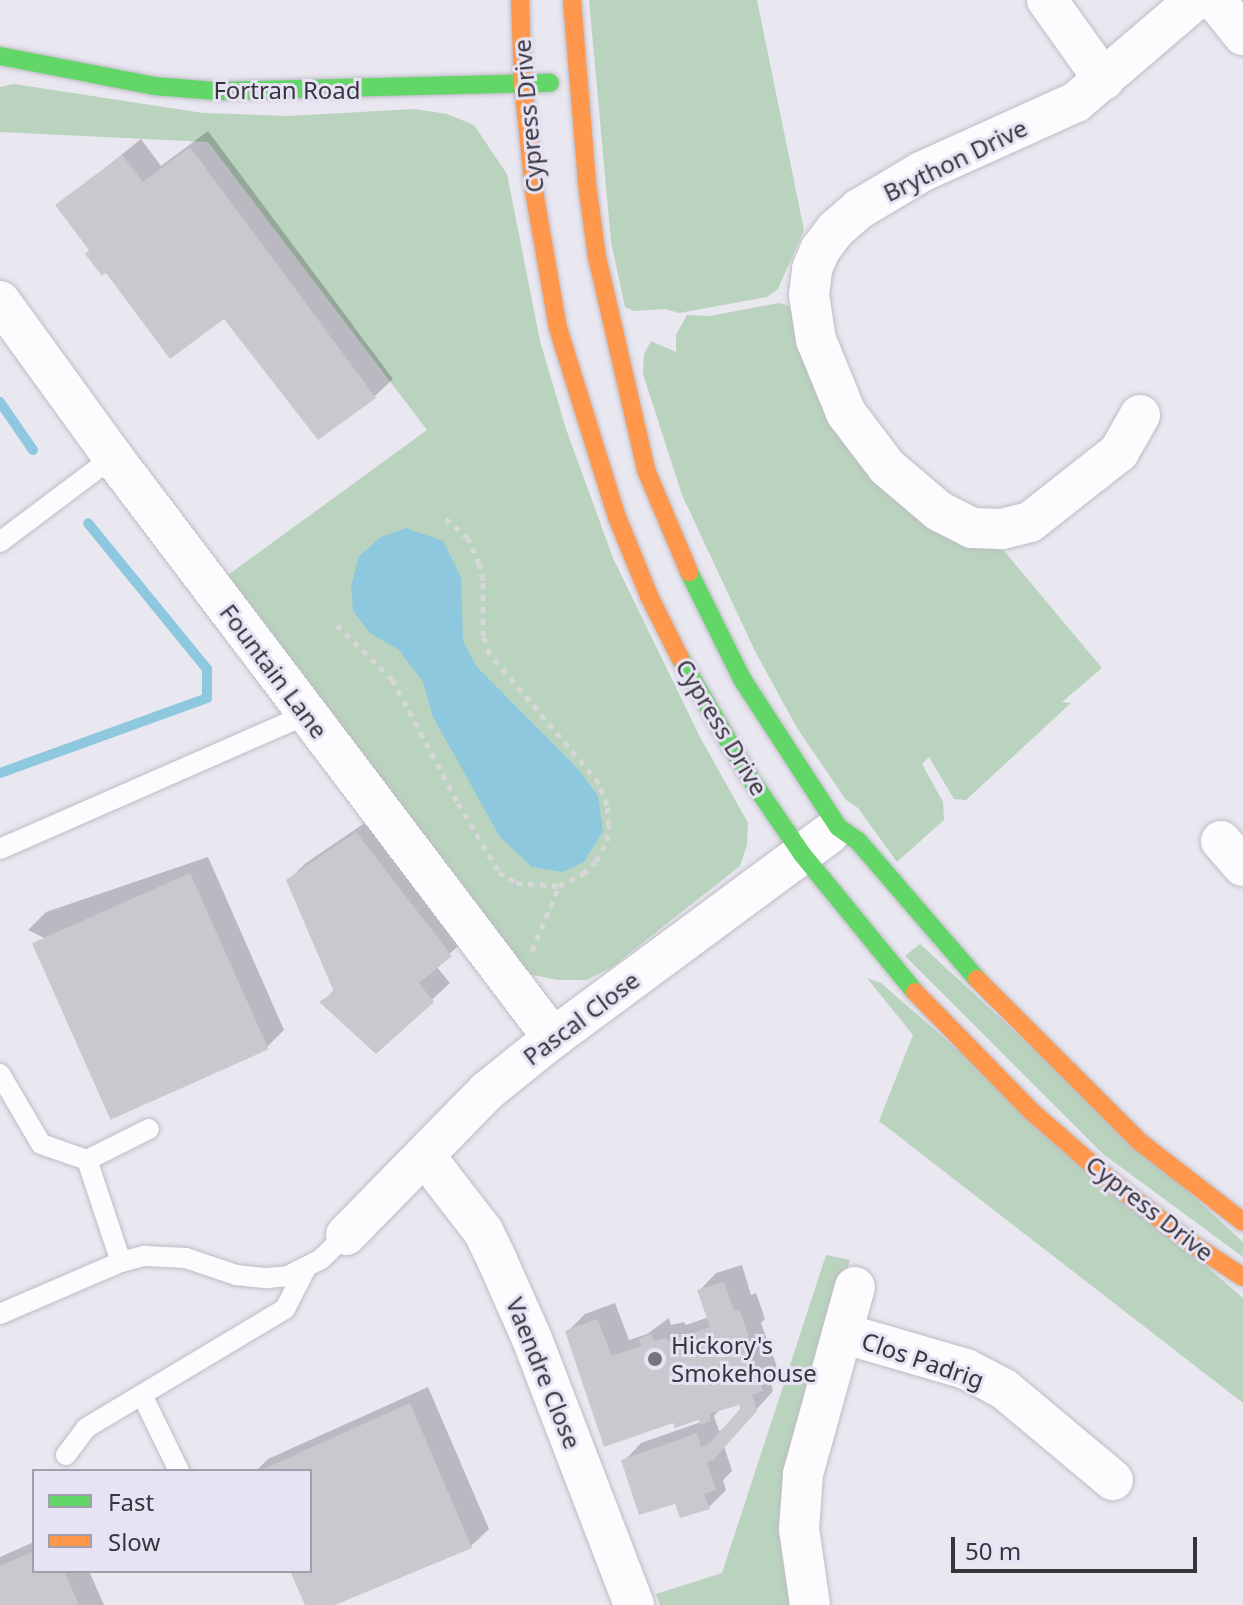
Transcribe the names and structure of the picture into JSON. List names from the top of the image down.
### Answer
{
  "streets": {
    "street": [
      "Fortran Road",
      "Cypress Drive",
      "Brython Drive",
      "Fountain Lane",
      "Pascal Close",
      "Clos Padrig",
      "Vaendre Close"
    ]
  },
  "crossings": [
    ["Fortran Road", "Cypress Drive"],
    ["Cypress Drive", "Pascal Close"],
    ["Fountain Lane", "Pascal Close"],
    ["Pascal Close", "Vaendre Close"]
  ],
  "places": ["Hickory's Smokehouse"],
  "legend": ["Fast", "Slow"],
  "scale_bar": "50 m"
}
